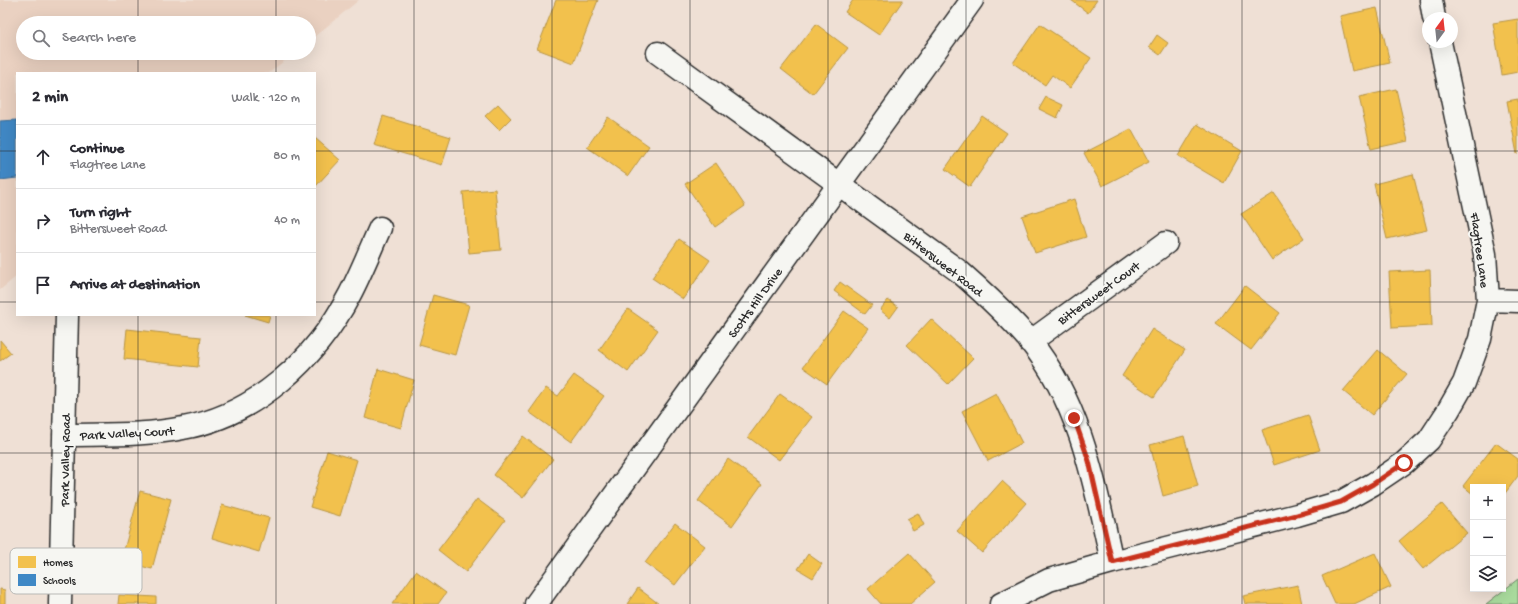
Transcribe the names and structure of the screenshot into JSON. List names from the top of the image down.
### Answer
{
  "streets": {
    "street": [
      "Flagtree Lane",
      "Bittersweet Road",
      "Bittersweet Court",
      "Scotts Hill Drive",
      "Park Valley Court",
      "Park Valley Road"
    ]
  },
  "crossings": [
    ["Flagtree Lane", "Bittersweet Road"],
    ["Bittersweet Road", "Bittersweet Court"],
    ["Bittersweet Road", "Scotts Hill Drive"],
    ["Park Valley Court", "Park Valley Road"]
  ],
  "legend": ["Homes", "Schools"],
  "north": "top",
  "page": {
    "search": "Search here",
    "heading": ["2 min", "Walk · 120 m"],
    "list": [
      ["Continue", "Flagtree Lane", "80 m"],
      ["Turn right", "Bittersweet Road", "40 m"],
      "Arrive at destination"
    ],
    "map_buttons": ["+", "−"]
  }
}
